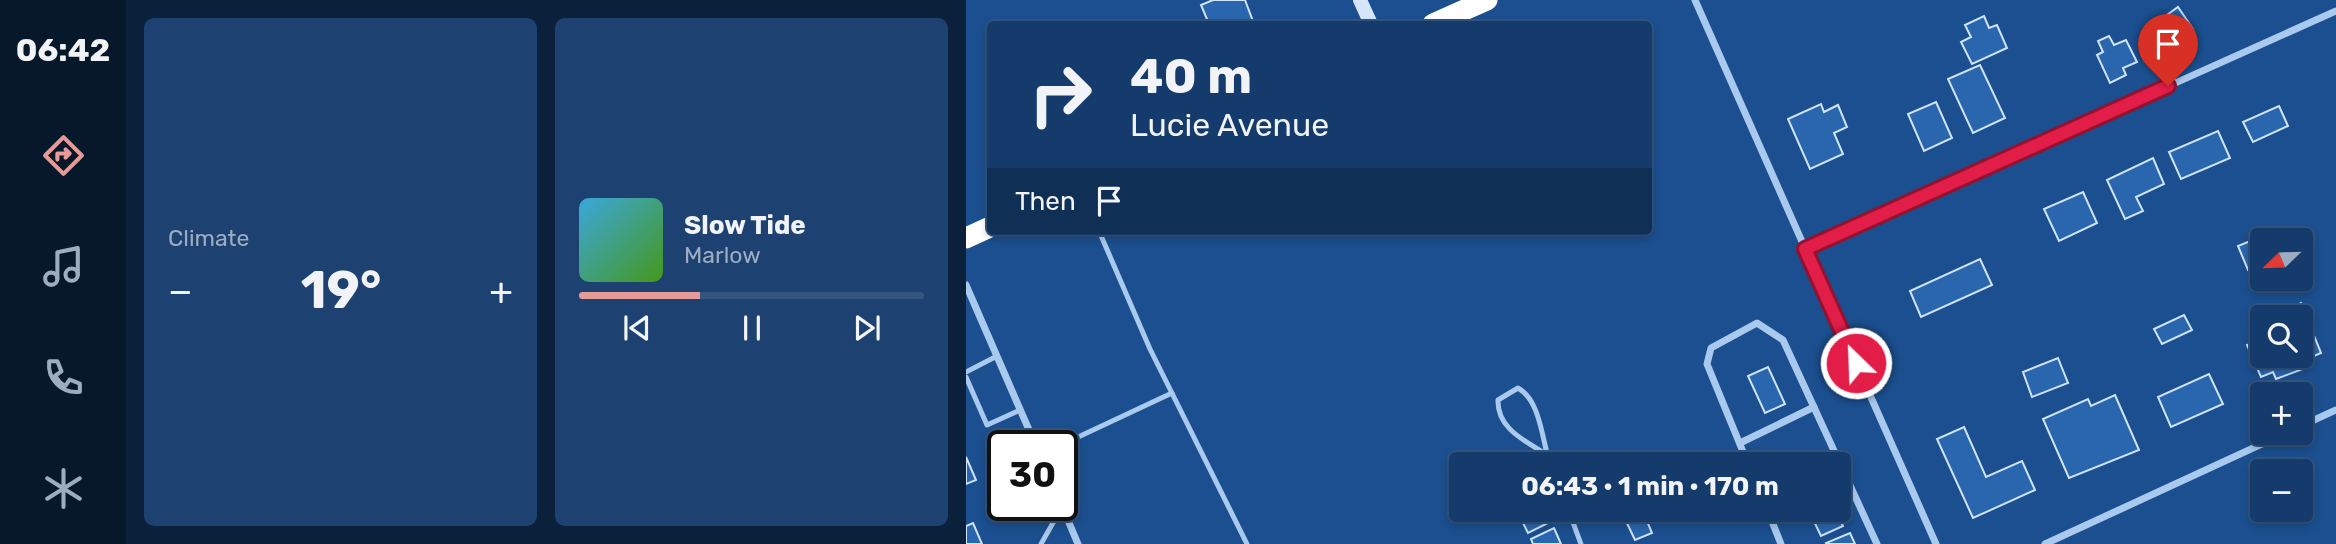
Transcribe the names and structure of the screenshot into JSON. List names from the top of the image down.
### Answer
{
  "north": "bottom left",
  "page": {
    "tabs": "06:42",
    "tile": "Climate",
    "turn": ["40 m", "Lucie Avenue"],
    "then": "Then",
    "song": ["Slow Tide", "Marlow"],
    "map_buttons": ["+", "−"],
    "heat": ["−", "19°", "+"],
    "limit": "30",
    "trip": "06:43 · 1 min · 170 m"
  }
}
